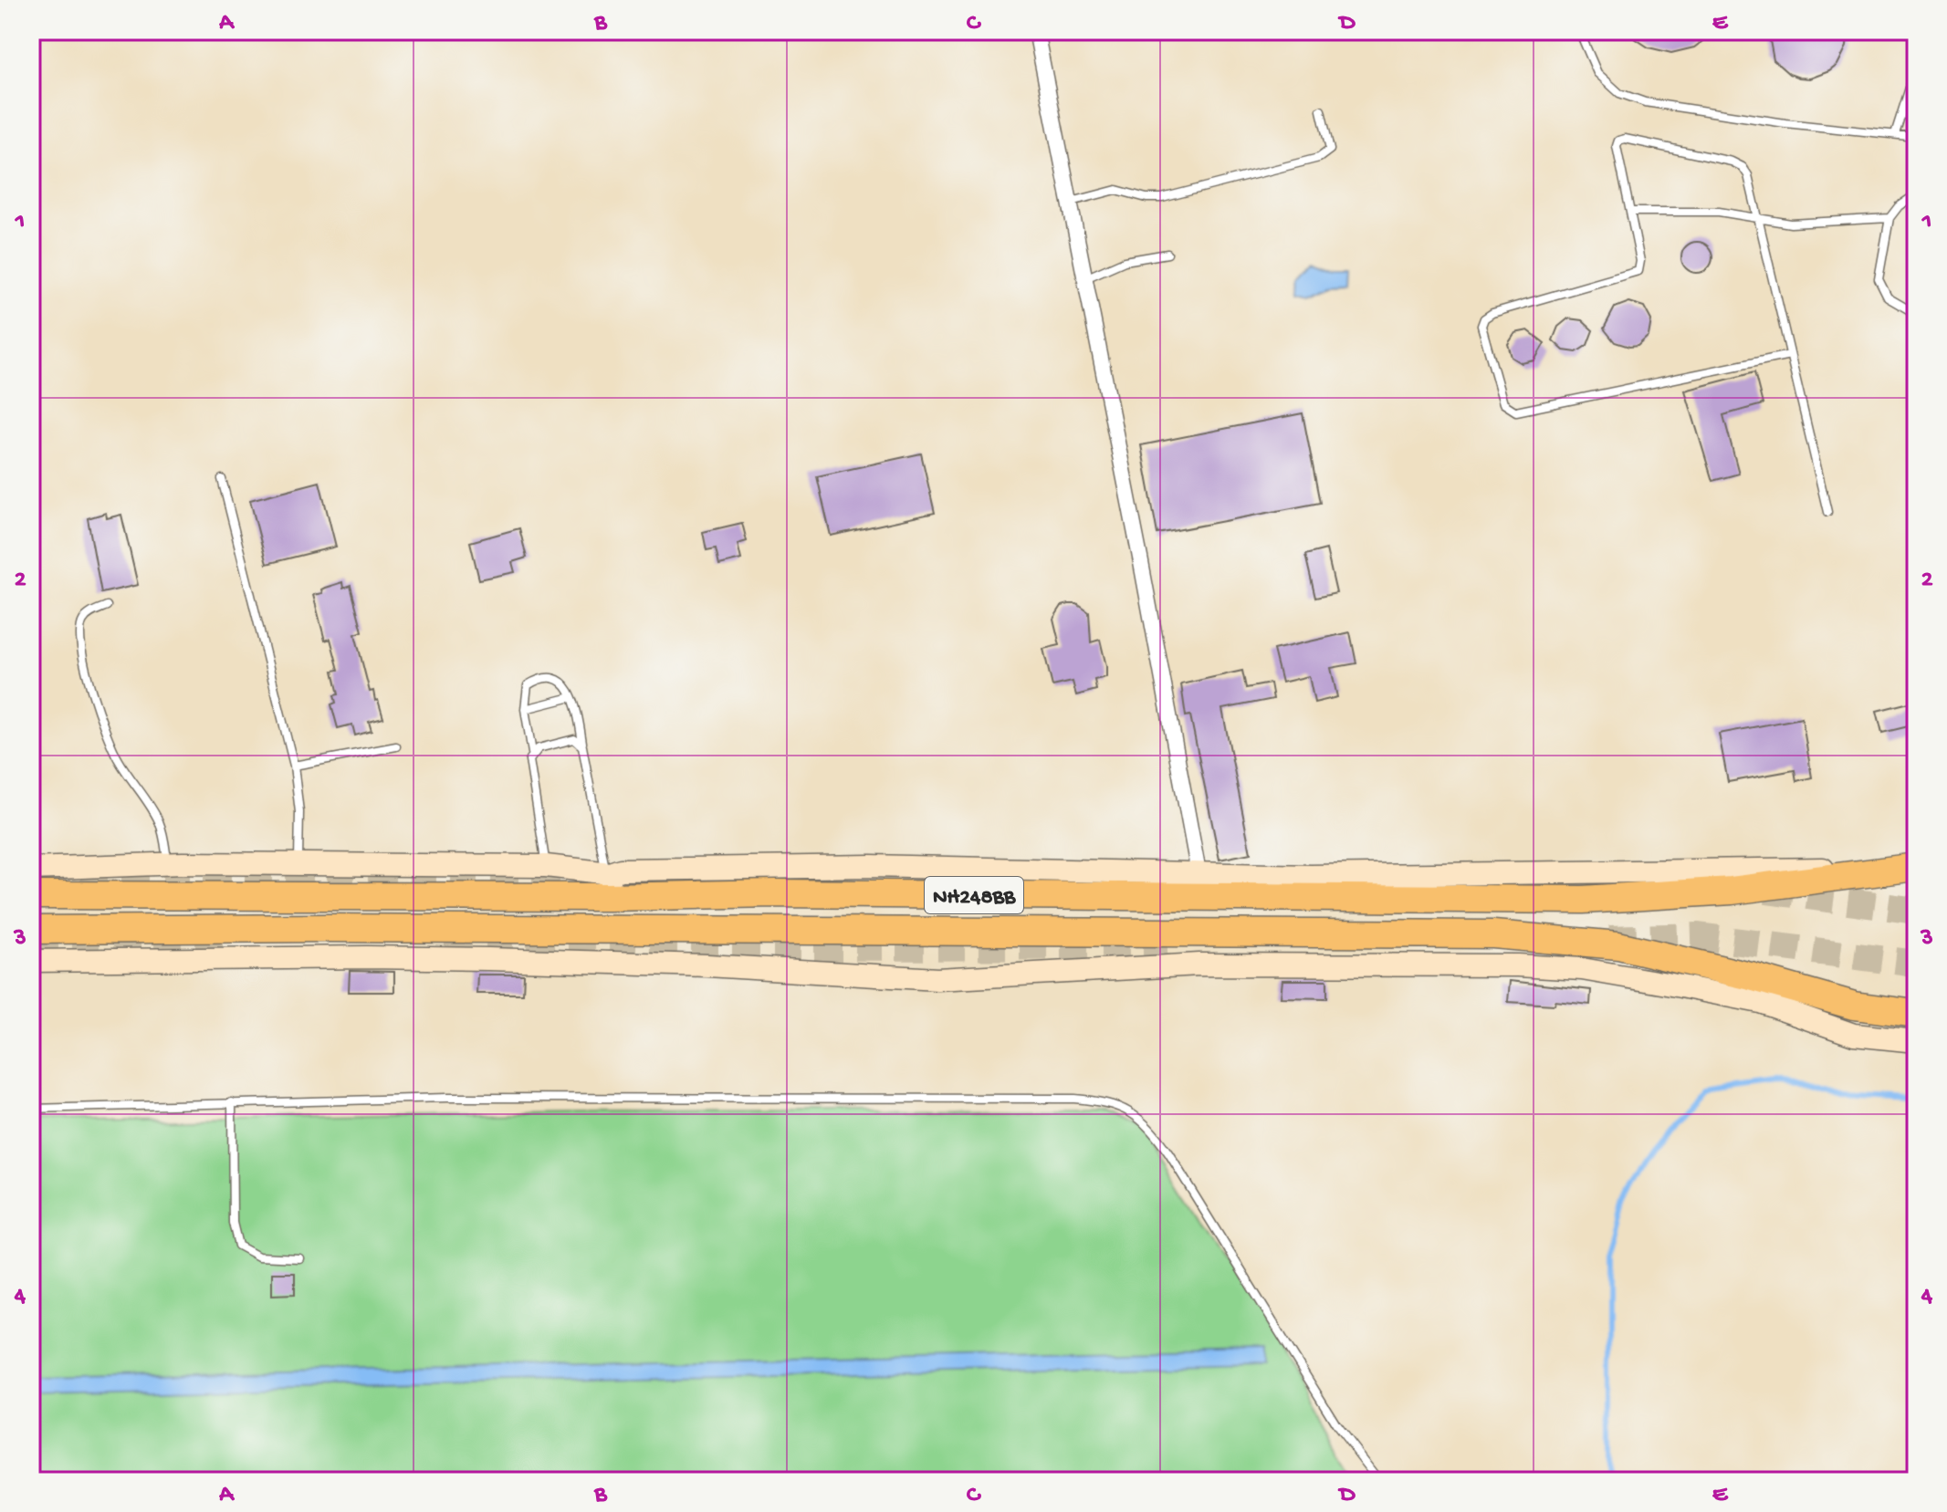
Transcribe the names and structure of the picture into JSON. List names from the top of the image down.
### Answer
{
  "streets": {
    "highway": ["NH248BB"]
  },
  "grid": {
    "columns": [
      "A",
      "B",
      "C",
      "D",
      "E"
    ],
    "rows": [
      "1",
      "2",
      "3",
      "4"
    ]
  }
}
